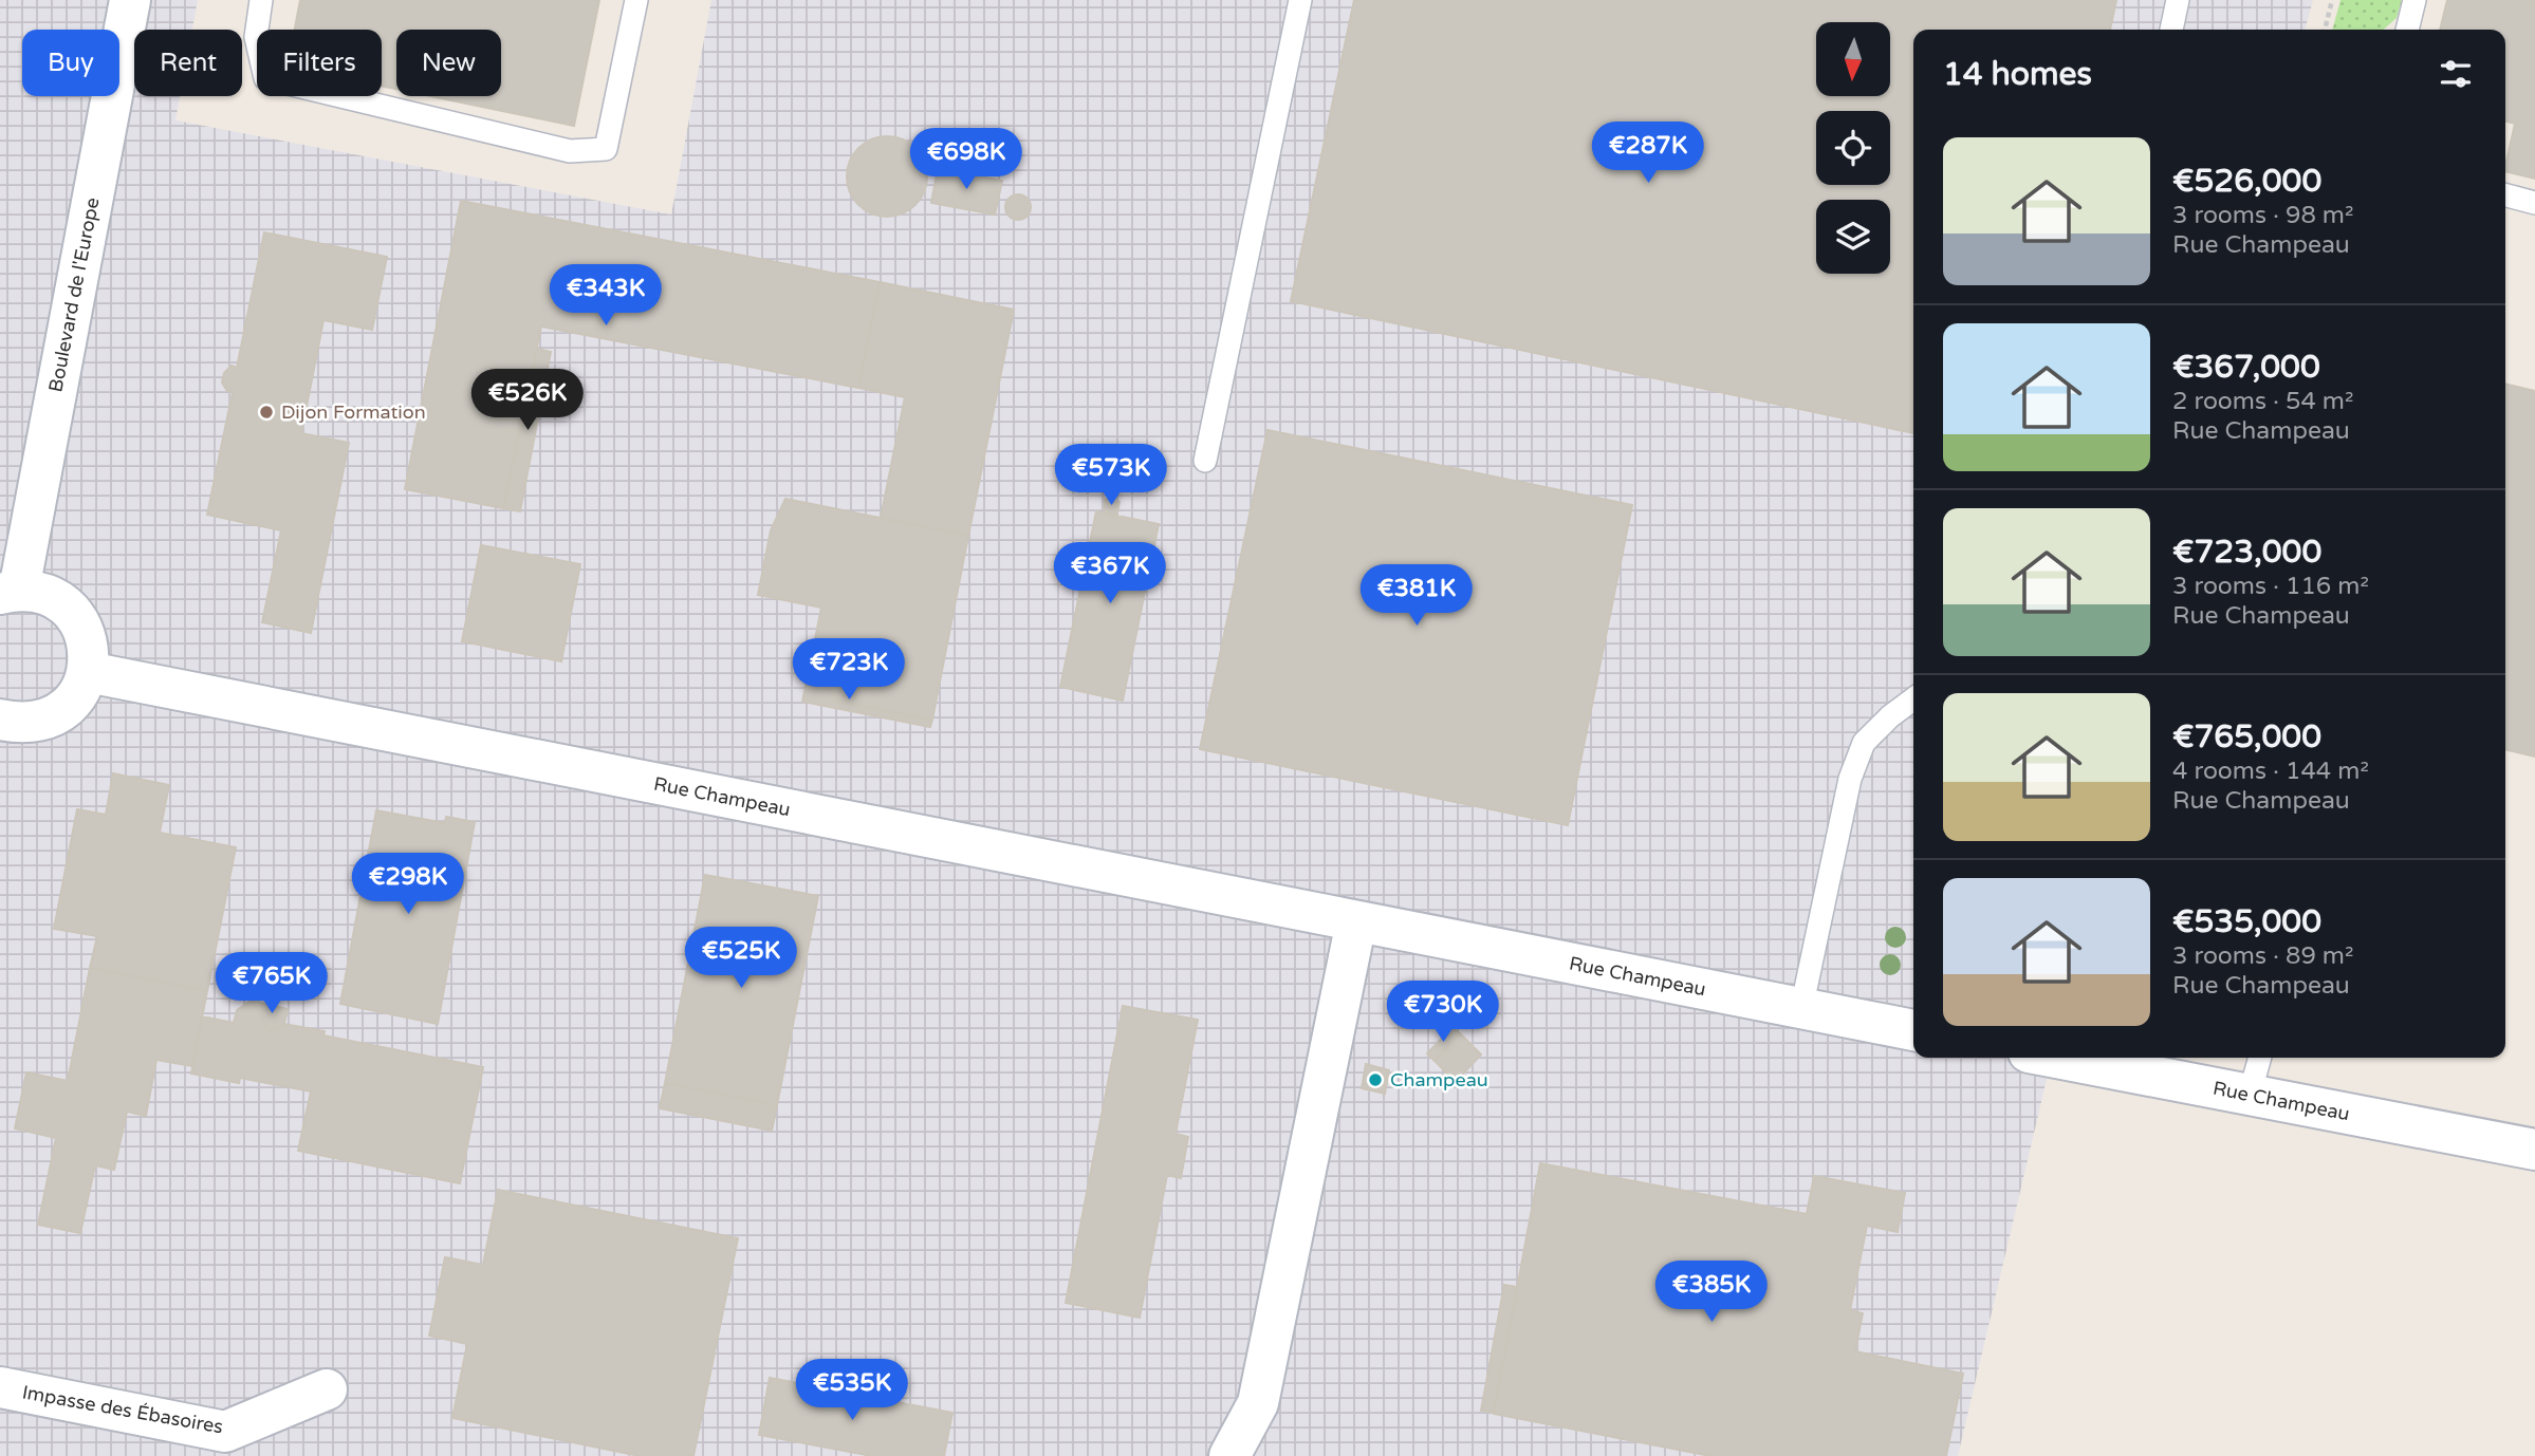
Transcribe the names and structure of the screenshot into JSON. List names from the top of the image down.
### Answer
{
  "streets": {
    "street": ["Boulevard de l'Europe", "Rue Champeau", "Impasse des Ébasoires"]
  },
  "places": ["Dijon Formation", "Champeau"],
  "north": "bottom",
  "page": {
    "chip": [
      "Buy",
      "Rent",
      "Filters",
      "New"
    ],
    "heading": "14 homes",
    "list": [
      {
        "name": "€526,000",
        "note": "3 rooms · 98 m² · Rue Champeau"
      },
      {
        "name": "€367,000",
        "note": "2 rooms · 54 m² · Rue Champeau"
      },
      {
        "name": "€723,000",
        "note": "3 rooms · 116 m² · Rue Champeau"
      },
      {
        "name": "€765,000",
        "note": "4 rooms · 144 m² · Rue Champeau"
      },
      {
        "name": "€535,000",
        "note": "3 rooms · 89 m² · Rue Champeau"
      }
    ],
    "price": [
      "€287K",
      "€698K",
      "€343K",
      "€526K",
      "€573K",
      "€367K",
      "€381K",
      "€723K",
      "€298K",
      "€525K",
      "€765K",
      "€730K",
      "€385K",
      "€535K"
    ]
  }
}
